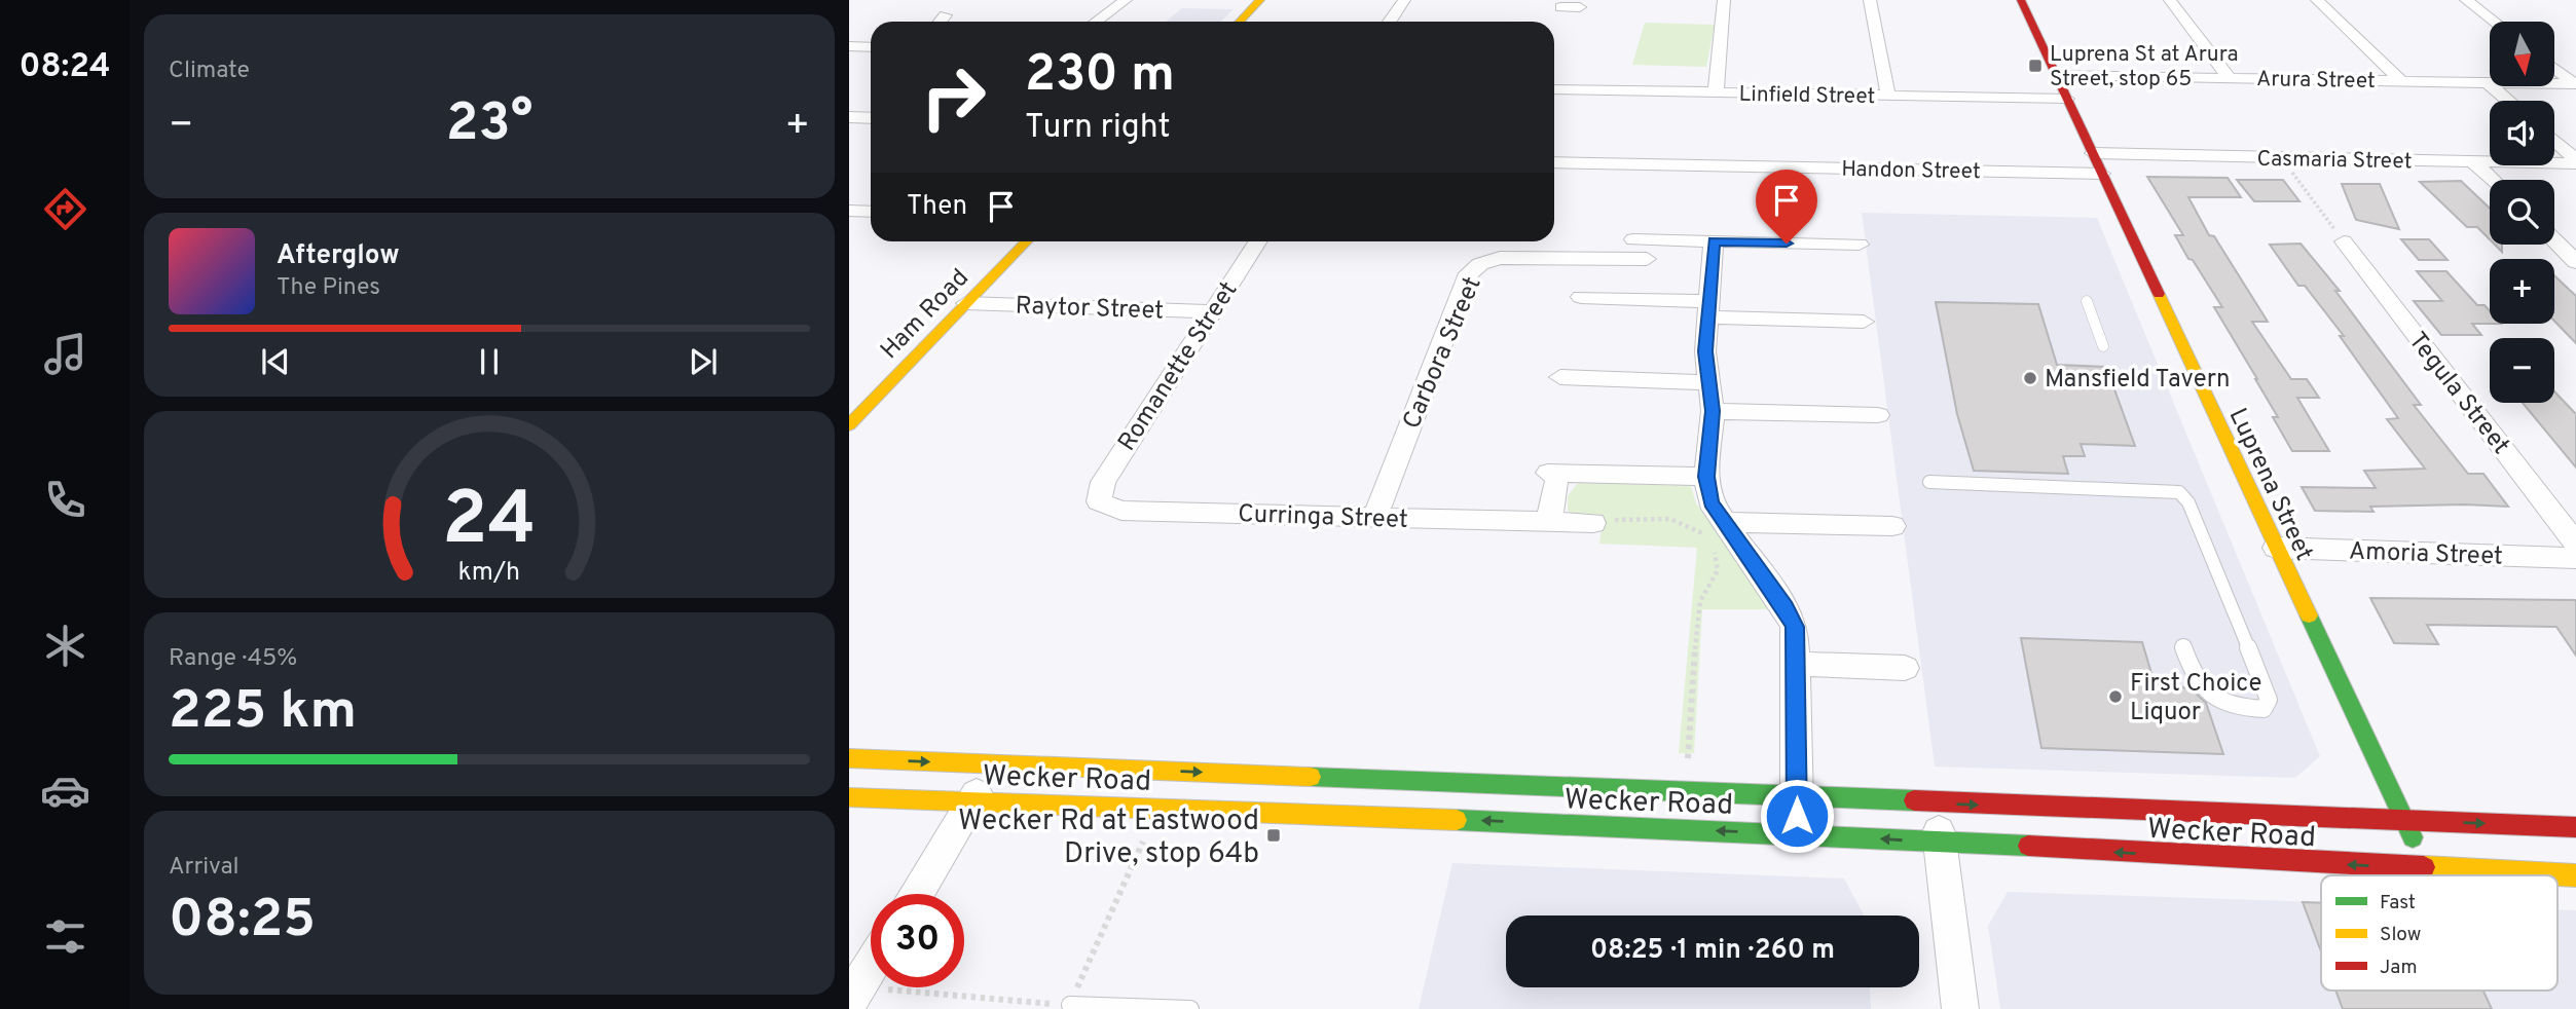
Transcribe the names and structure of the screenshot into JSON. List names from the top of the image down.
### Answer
{
  "streets": {
    "street": [
      "Arura Street",
      "Linfield Street",
      "Casmaria Street",
      "Handon Street",
      "Raytor Street",
      "Ham Road",
      "Carbora Street",
      "Romanette Street",
      "Tegula Street",
      "Luprena Street",
      "Curringa Street",
      "Amoria Street",
      "Wecker Road"
    ]
  },
  "crossings": [
    ["Arura Street", "Luprena Street"],
    ["Linfield Street", "Luprena Street"],
    ["Casmaria Street", "Luprena Street"],
    ["Handon Street", "Luprena Street"],
    ["Raytor Street", "Ham Road"],
    ["Raytor Street", "Romanette Street"],
    ["Carbora Street", "Curringa Street"],
    ["Romanette Street", "Curringa Street"],
    ["Luprena Street", "Amoria Street"],
    ["Luprena Street", "Wecker Road"]
  ],
  "places": {
    "transit": ["Luprena St at Arura Street, stop 65", "Wecker Rd at Eastwood Drive, stop 64b"],
    "other": ["Mansfield Tavern", "First Choice Liquor"]
  },
  "legend": ["Fast", "Slow", "Jam"],
  "north": "bottom",
  "page": {
    "tabs": "08:24",
    "tile": [
      "Climate",
      ["Range · 45%", "225 km"],
      ["Arrival", "08:25"]
    ],
    "map_buttons": ["+", "−"],
    "turn": ["230 m", "Turn right"],
    "heat": ["−", "23°", "+"],
    "then": "Then",
    "song": ["Afterglow", "The Pines"],
    "limit": "30",
    "trip": "08:25 · 1 min · 260 m",
    "gauge": ["24", "km/h"]
  }
}
